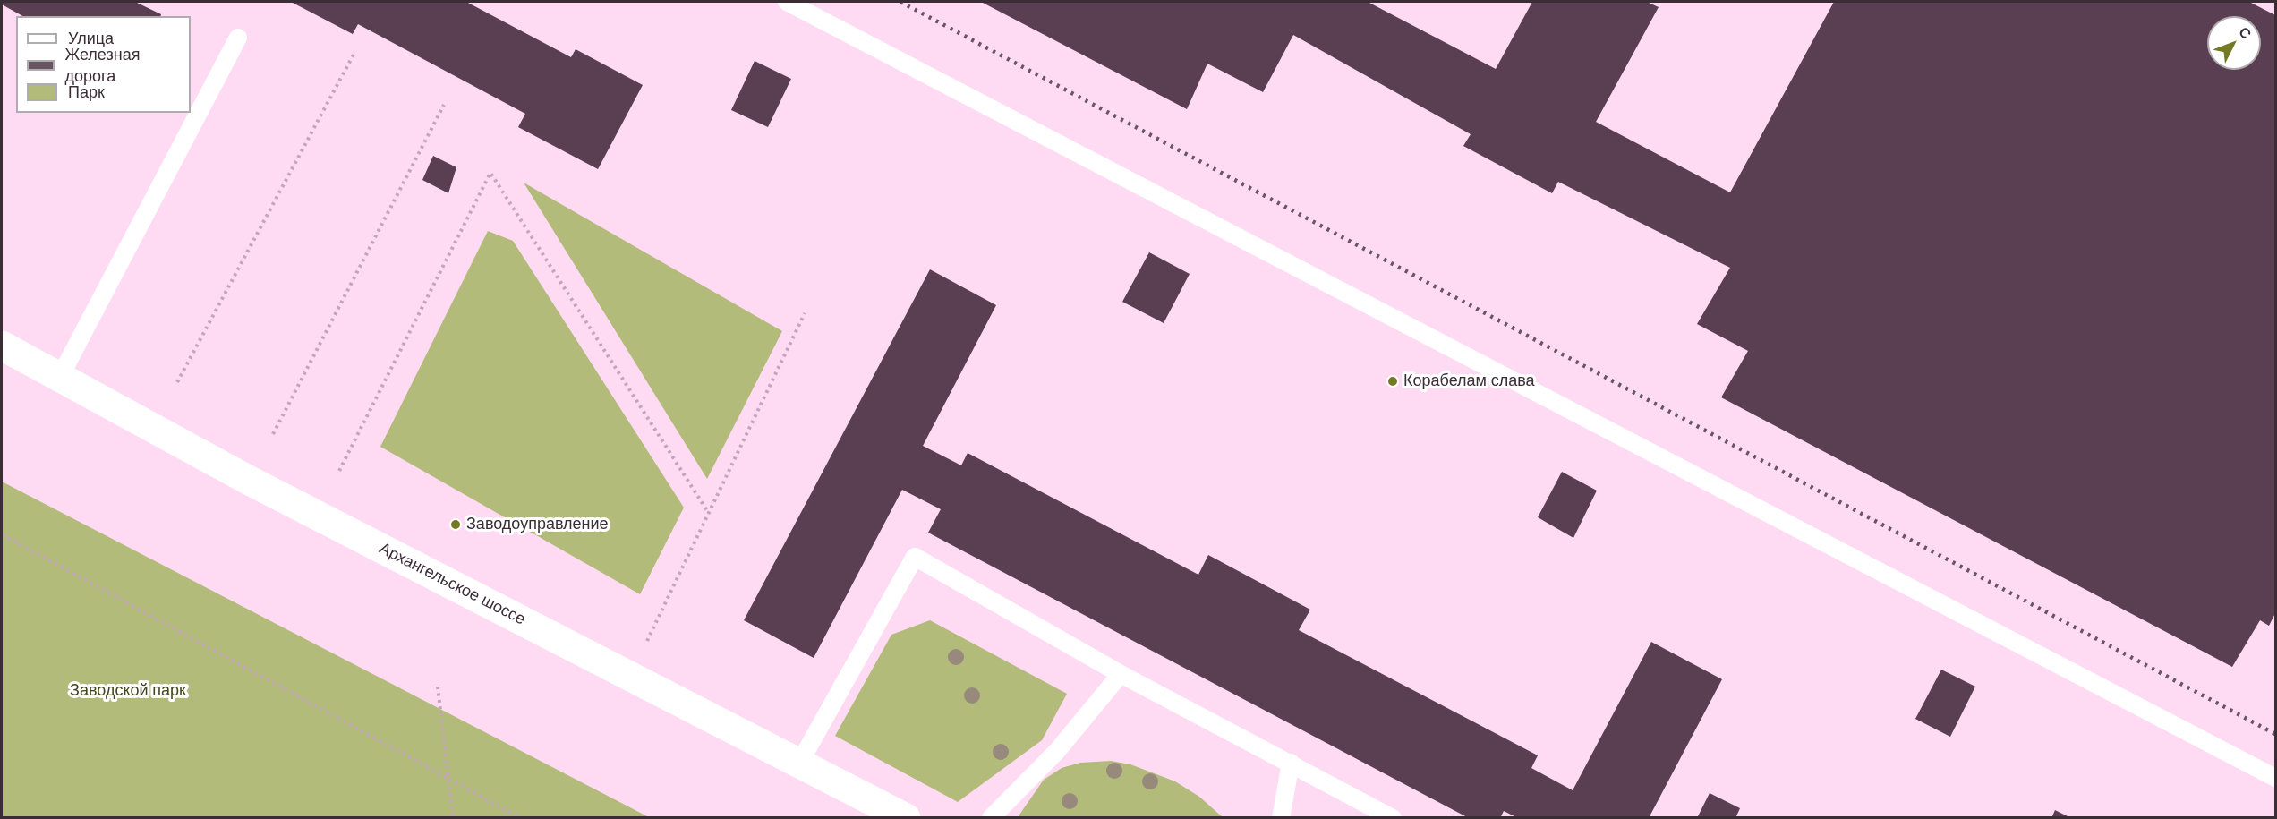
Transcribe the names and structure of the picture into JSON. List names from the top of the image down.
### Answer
{
  "streets": {
    "main road": ["Архангельское шоссе"]
  },
  "parks": ["Заводской парк"],
  "places": ["Корабелам слава", "Заводоуправление"],
  "legend": ["Улица", "Железная дорога", "Парк"],
  "north": "top right"
}
